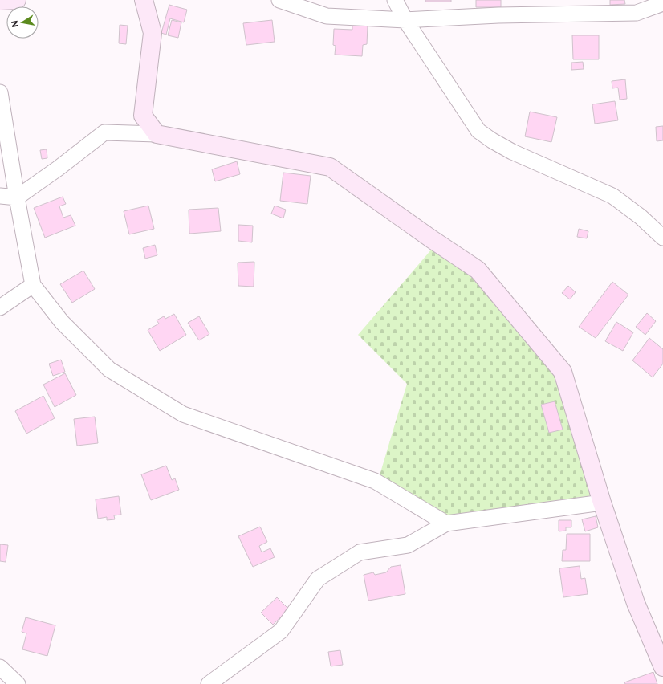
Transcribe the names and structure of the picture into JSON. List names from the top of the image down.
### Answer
{
  "north": "left"
}
